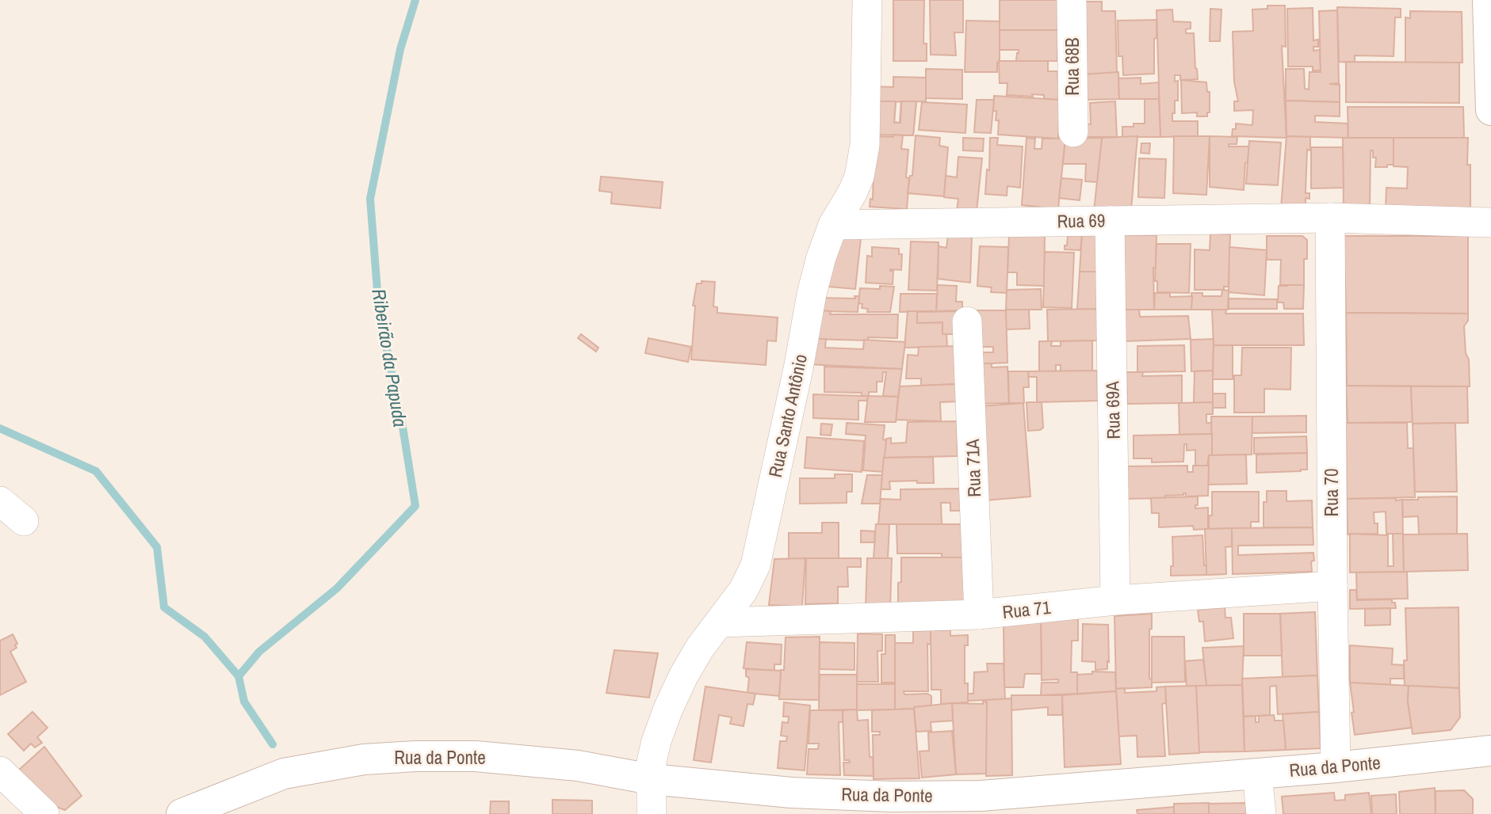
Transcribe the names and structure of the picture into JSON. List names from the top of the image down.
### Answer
{
  "streets": {
    "street": [
      "Rua 68B",
      "Rua 69",
      "Rua 69A",
      "Rua Santo Antônio",
      "Rua 71A",
      "Rua 70",
      "Rua 71",
      "Rua da Ponte"
    ]
  },
  "crossings": [
    ["Rua 69", "Rua 69A"],
    ["Rua 69", "Rua Santo Antônio"],
    ["Rua 69", "Rua 70"],
    ["Rua 69A", "Rua 71"],
    ["Rua Santo Antônio", "Rua 71"],
    ["Rua Santo Antônio", "Rua da Ponte"],
    ["Rua 71A", "Rua 71"],
    ["Rua 70", "Rua 71"],
    ["Rua 70", "Rua da Ponte"]
  ],
  "water": ["Ribeirão da Papuda"]
}
